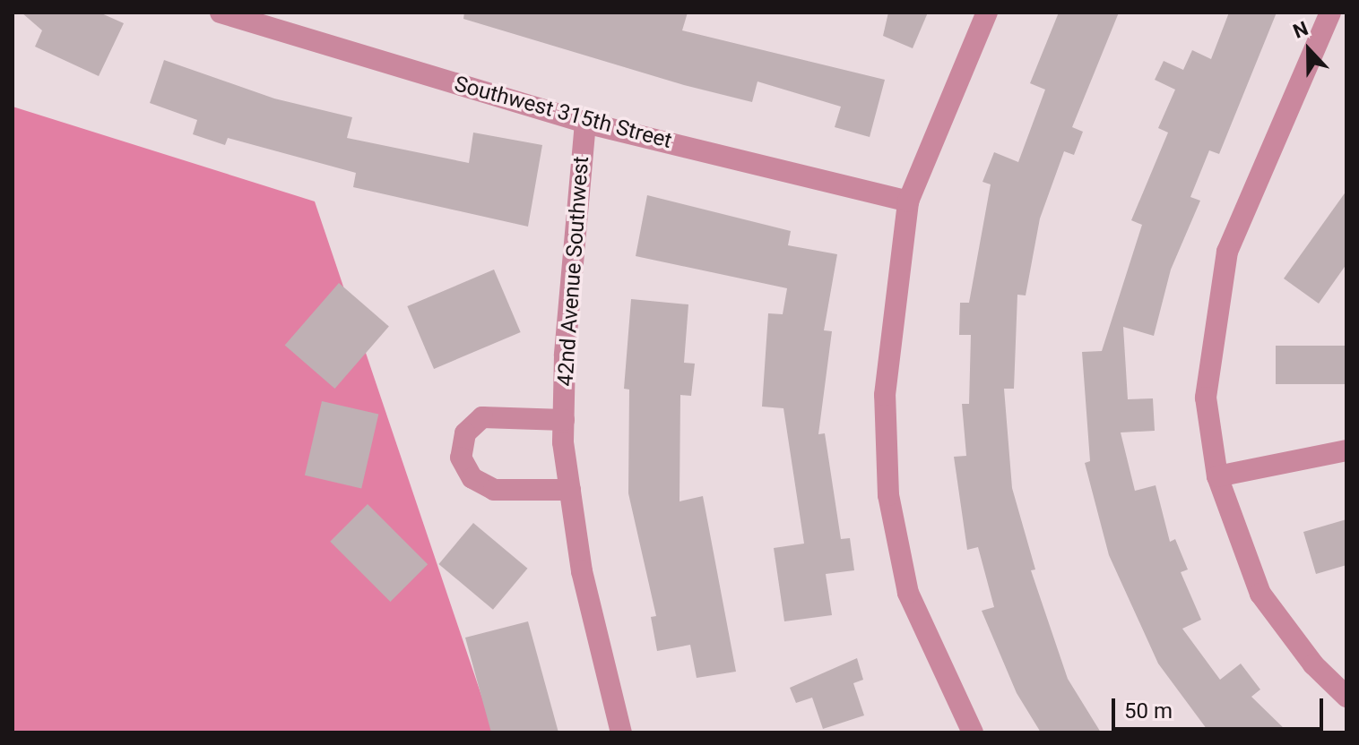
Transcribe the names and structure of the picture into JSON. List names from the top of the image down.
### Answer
{
  "streets": {
    "street": ["Southwest 315th Street", "42nd Avenue Southwest"]
  },
  "crossings": [
    ["Southwest 315th Street", "42nd Avenue Southwest"]
  ],
  "scale_bar": "50 m",
  "north": "top"
}
